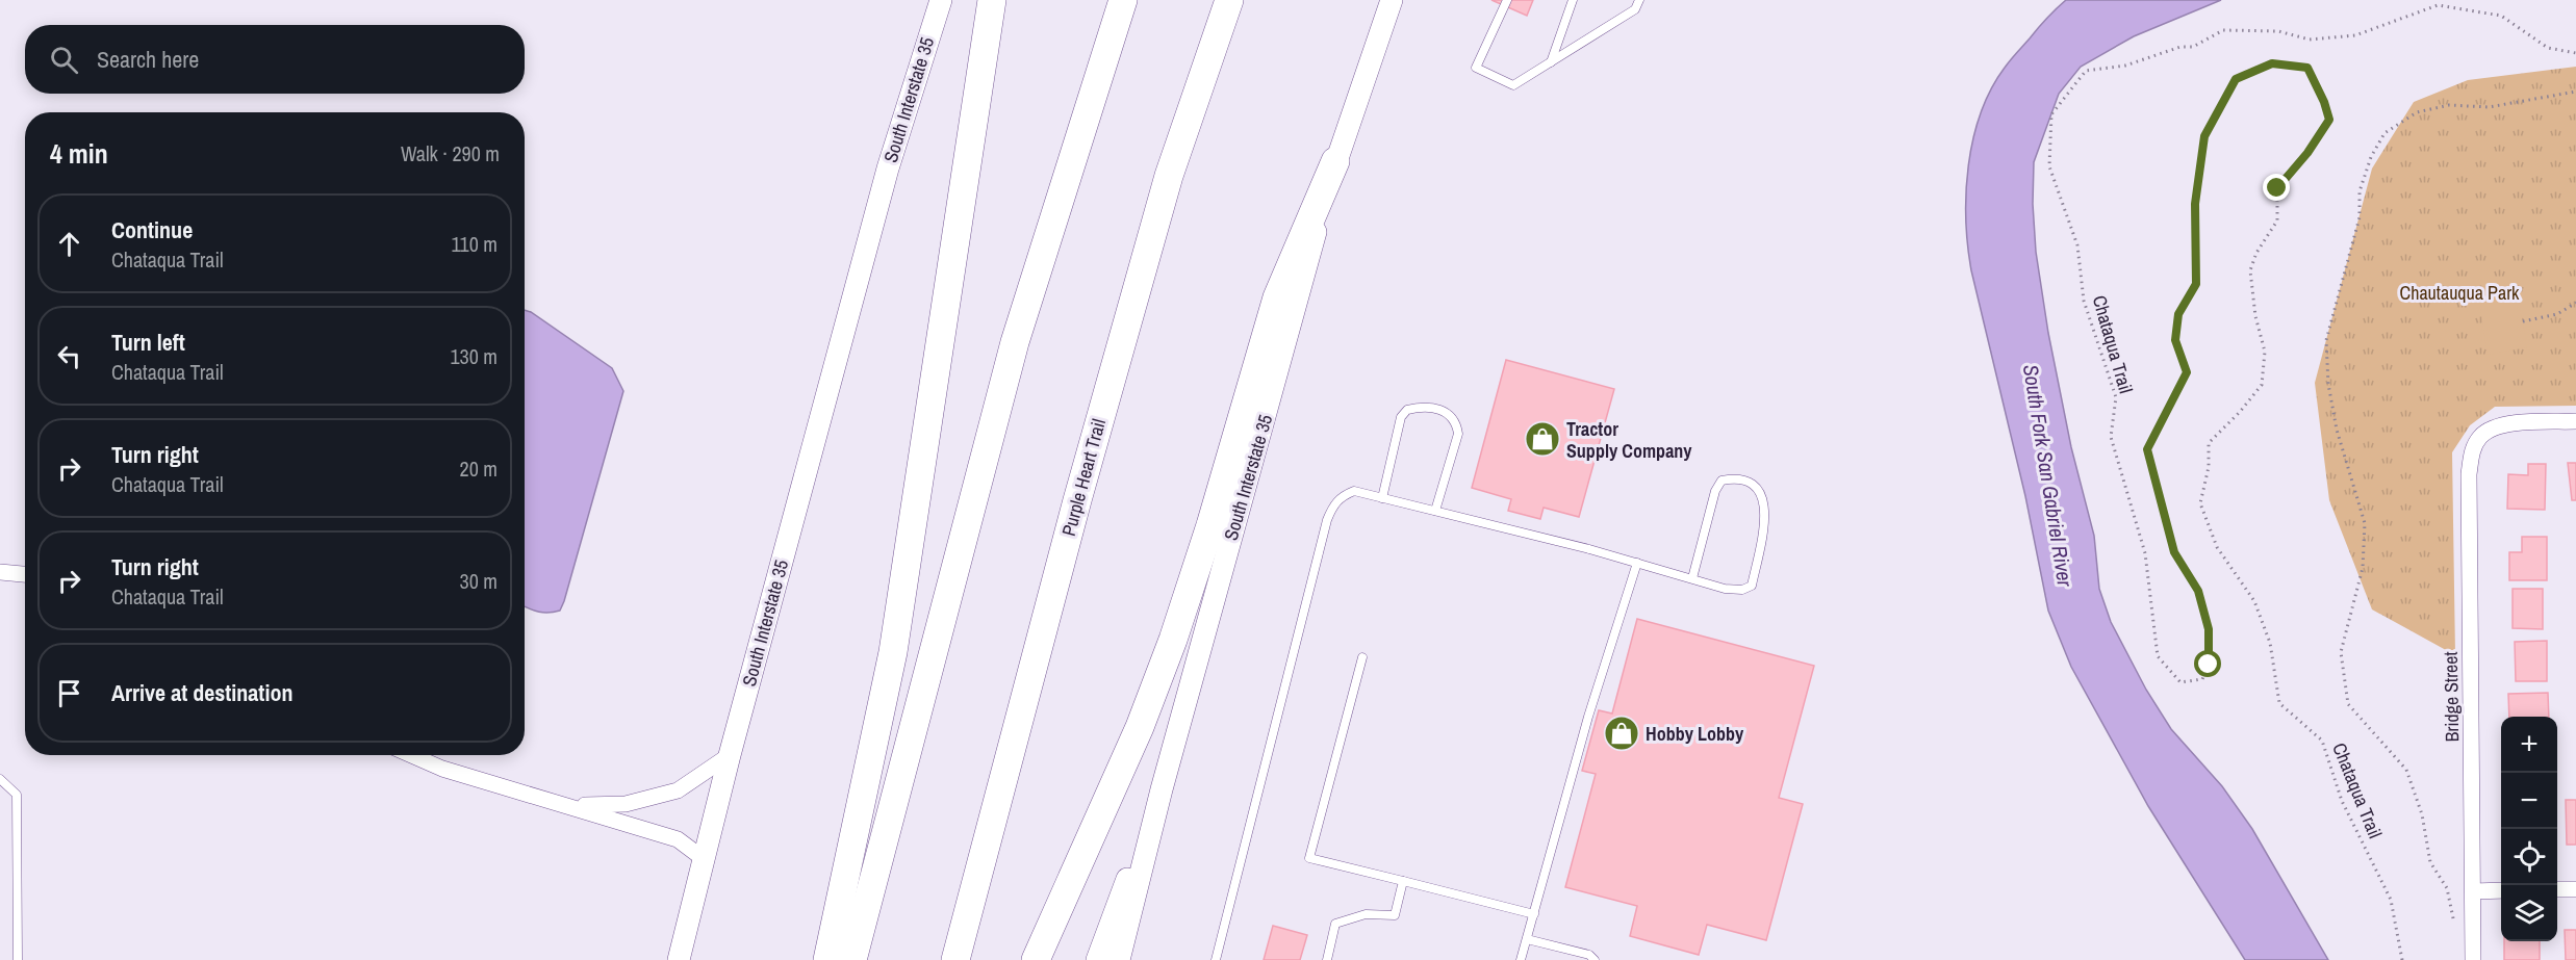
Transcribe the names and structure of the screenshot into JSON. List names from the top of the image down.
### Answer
{
  "streets": {
    "highway": ["Purple Heart Trail"],
    "main road": ["South Interstate 35"],
    "street": ["Bridge Street"],
    "path": ["Chataqua Trail"]
  },
  "water": ["South Fork San Gabriel River"],
  "parks": ["Chautauqua Park"],
  "places": {
    "shop": ["Tractor Supply Company", "Hobby Lobby"]
  },
  "page": {
    "search": "Search here",
    "heading": ["4 min", "Walk · 290 m"],
    "list": [
      ["Continue", "Chataqua Trail", "110 m"],
      ["Turn left", "Chataqua Trail", "130 m"],
      ["Turn right", "Chataqua Trail", "20 m"],
      ["Turn right", "Chataqua Trail", "30 m"],
      "Arrive at destination"
    ],
    "map_buttons": ["+", "−"]
  }
}
